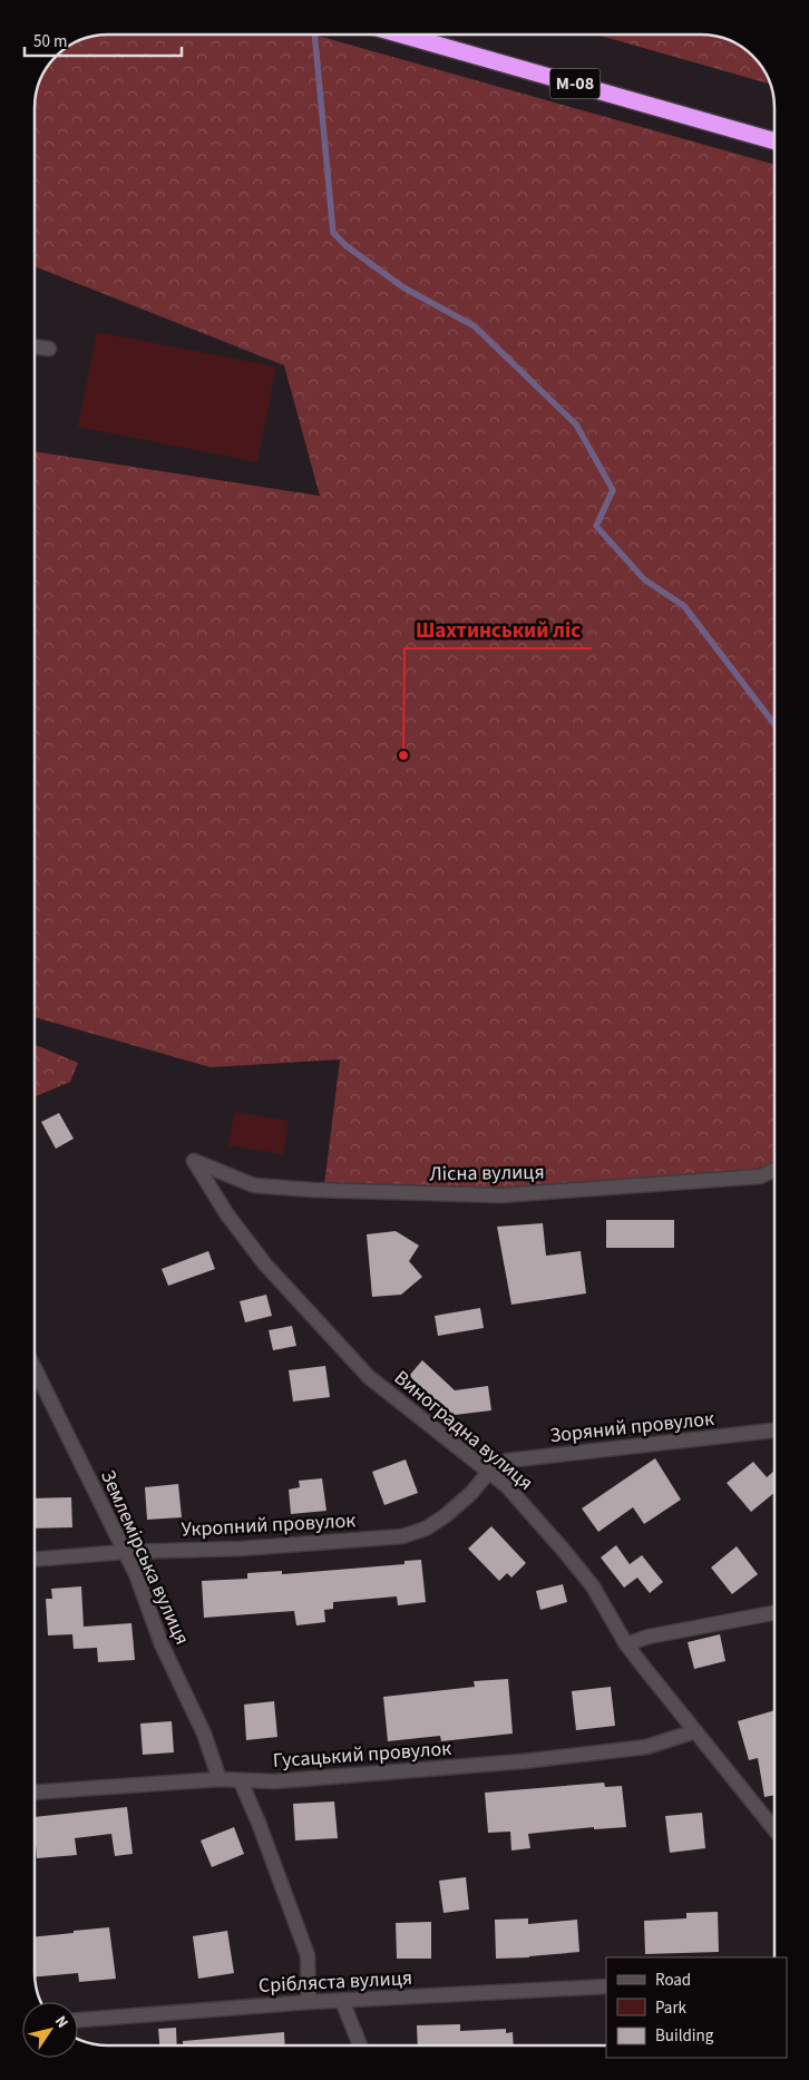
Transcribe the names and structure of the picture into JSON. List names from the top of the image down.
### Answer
{
  "streets": {
    "highway": ["М-08"],
    "street": [
      "Лісна вулиця",
      "Зоряний провулок",
      "Виноградна вулиця",
      "Укропний провулок",
      "Землемірська вулиця",
      "Гусацький провулок",
      "Срібляста вулиця"
    ]
  },
  "crossings": [
    ["Лісна вулиця", "Виноградна вулиця"],
    ["Зоряний провулок", "Виноградна вулиця"],
    ["Зоряний провулок", "Укропний провулок"],
    ["Виноградна вулиця", "Укропний провулок"],
    ["Виноградна вулиця", "Гусацький провулок"],
    ["Укропний провулок", "Землемірська вулиця"],
    ["Землемірська вулиця", "Гусацький провулок"]
  ],
  "places": ["Шахтинський ліс"],
  "legend": ["Road", "Park", "Building"],
  "scale_bar": "50 m",
  "north": "top right"
}
